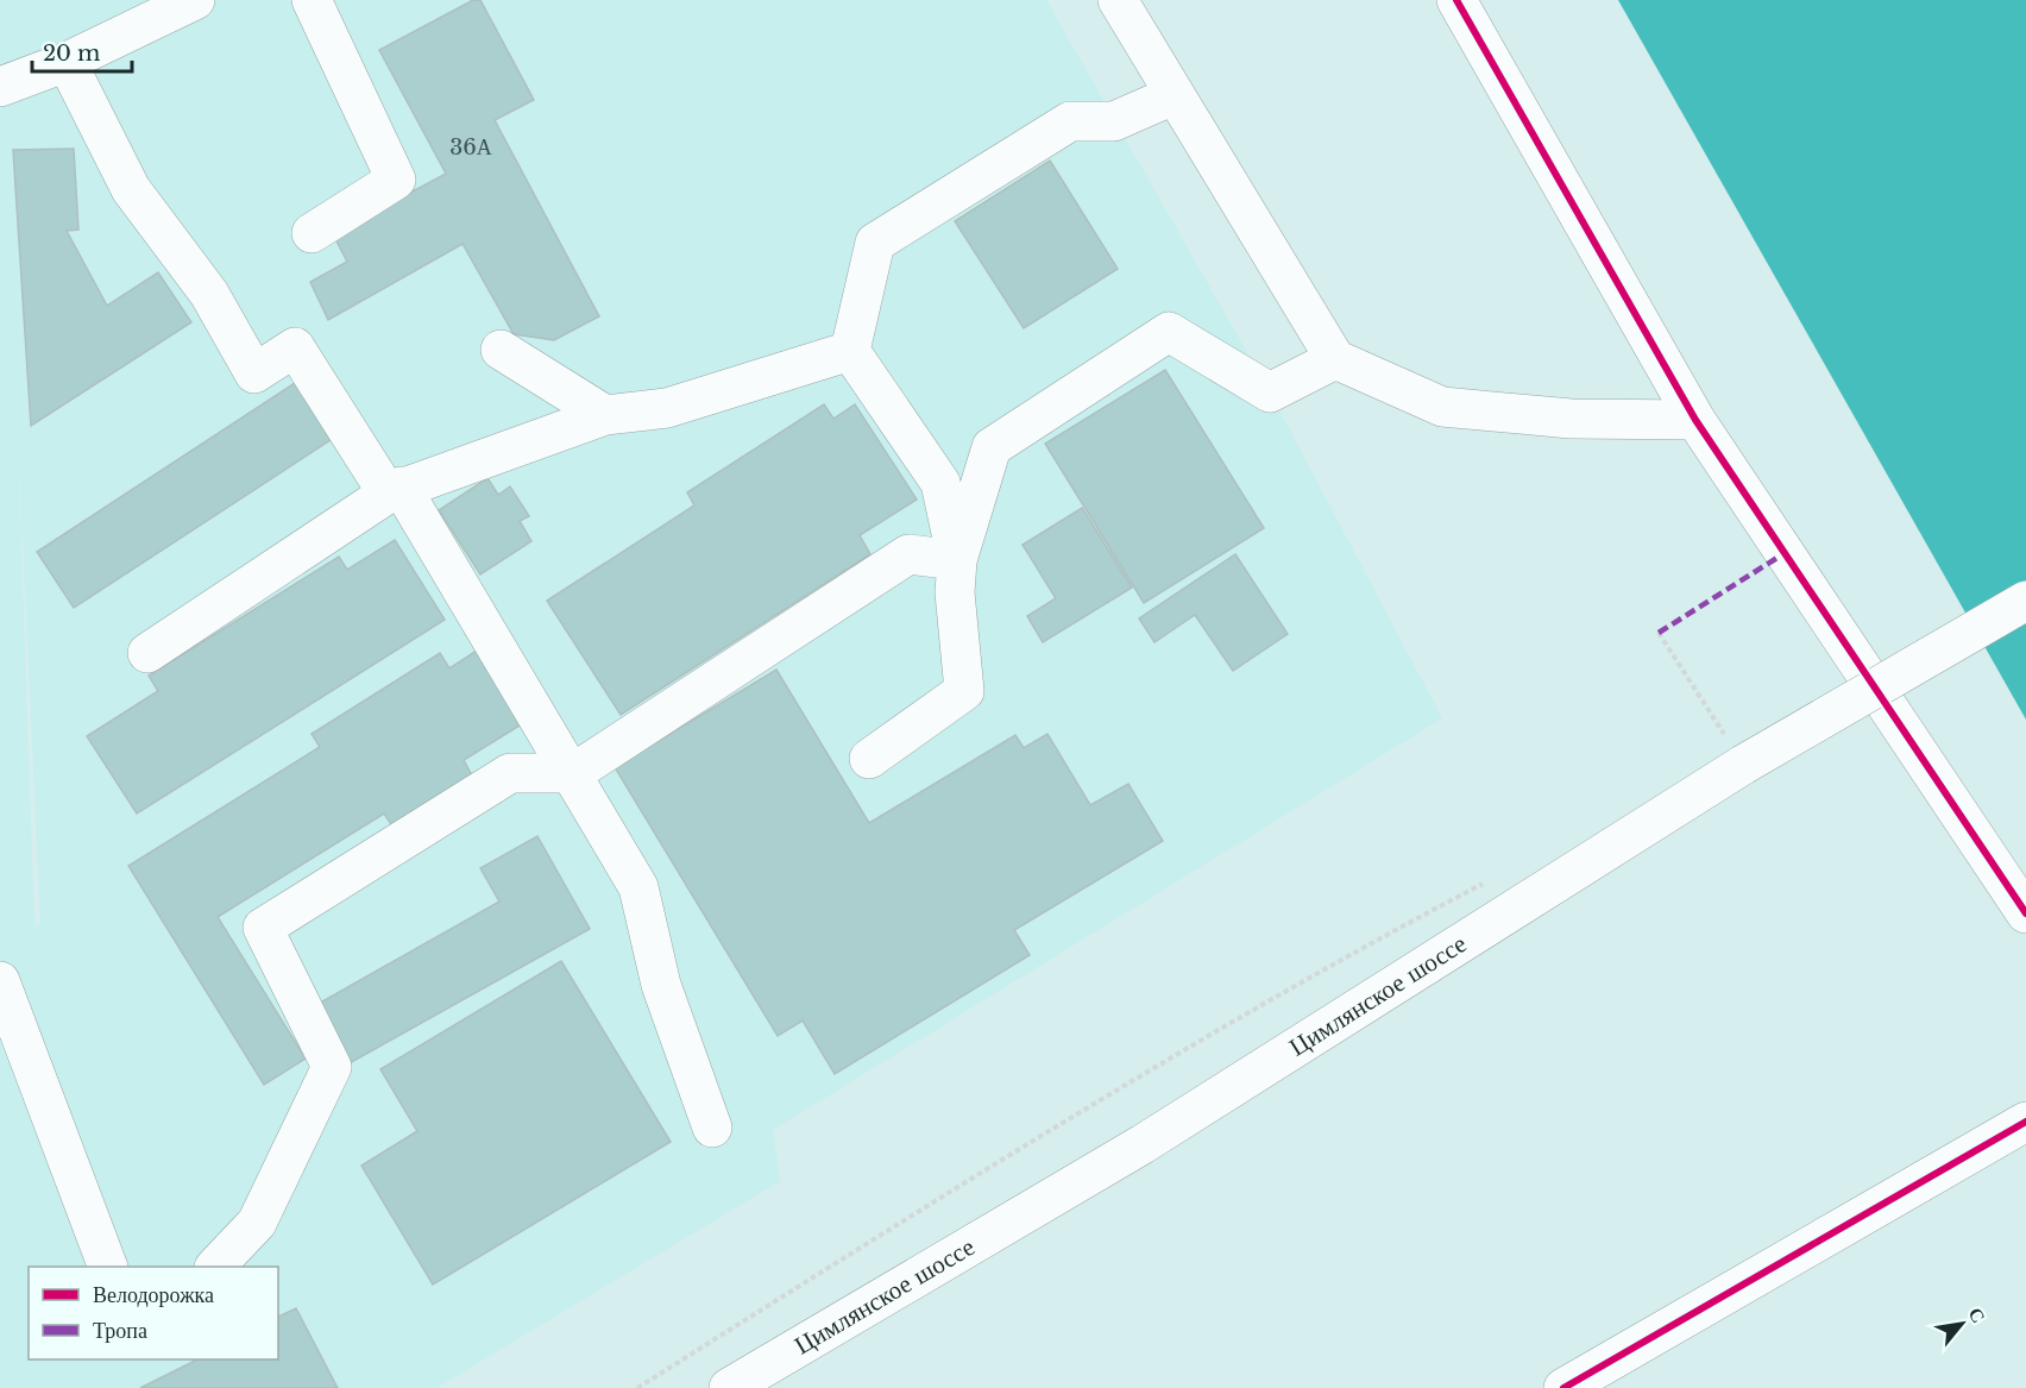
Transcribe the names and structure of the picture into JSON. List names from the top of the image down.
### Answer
{
  "streets": {
    "street": ["Цимлянское шоссе"]
  },
  "house_numbers": ["36А"],
  "legend": ["Велодорожка", "Тропа"],
  "scale_bar": "20 m",
  "north": "top right"
}
